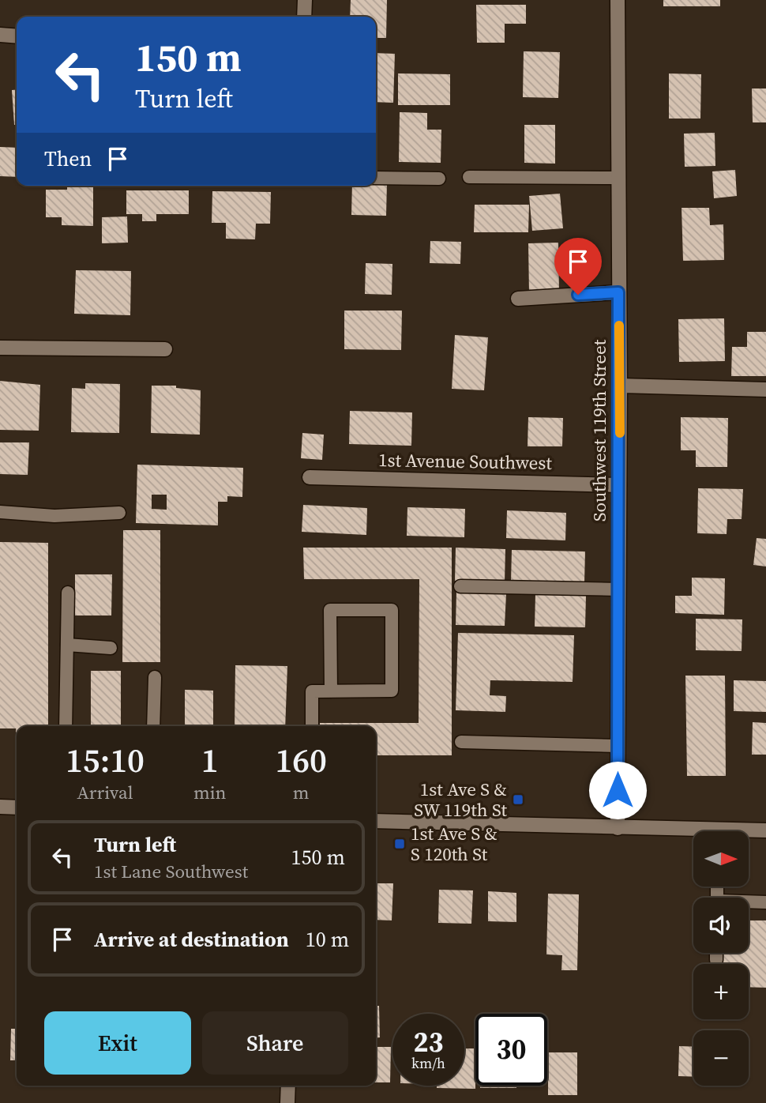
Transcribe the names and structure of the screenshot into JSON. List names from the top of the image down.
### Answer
{
  "streets": {
    "street": ["Southwest 119th Street", "1st Avenue Southwest"]
  },
  "crossings": [
    ["Southwest 119th Street", "1st Avenue Southwest"]
  ],
  "places": {
    "transit": ["1st Ave S & SW 119th St", "1st Ave S & S 120th St"]
  },
  "north": "right",
  "page": {
    "turn": ["150 m", "Turn left"],
    "then": "Then",
    "eta": [
      "15:10",
      "Arrival",
      "1",
      "min",
      "160",
      "m"
    ],
    "list": [
      {
        "name": "Turn left",
        "note": "1st Lane Southwest",
        "value": "150 m"
      },
      {
        "name": "Arrive at destination",
        "value": "10 m"
      }
    ],
    "map_buttons": ["+", "−"],
    "buttons": ["Exit", "Share"],
    "speed": "23 km/h",
    "limit": "30"
  }
}
